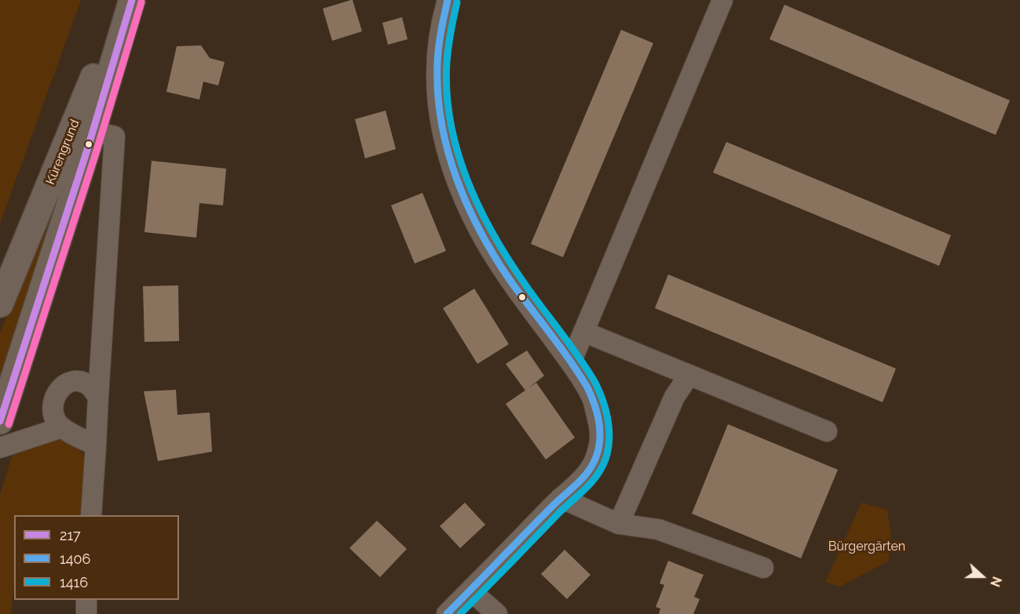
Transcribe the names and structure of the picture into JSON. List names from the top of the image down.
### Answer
{
  "streets": {
    "main road": ["Kürengrund"]
  },
  "parks": ["Bürgergärten"],
  "lines": ["transit line 217", "transit line 1406", "transit line 1416"],
  "legend": ["217", "1406", "1416"],
  "north": "right"
}
